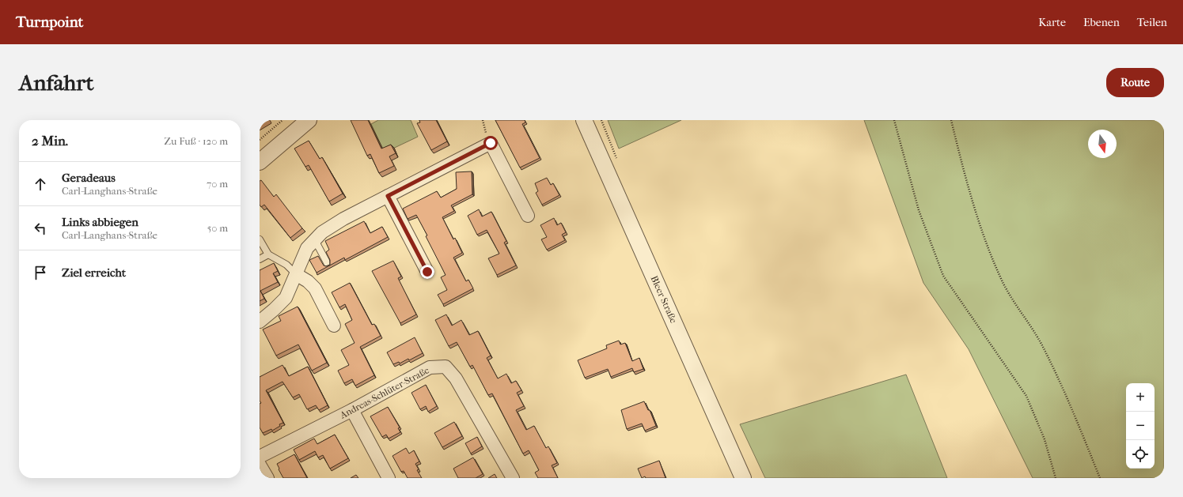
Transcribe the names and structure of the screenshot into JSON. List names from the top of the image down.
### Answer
{
  "streets": {
    "street": ["Bleer Straße", "Andreas-Schlüter-Straße"]
  },
  "north": "bottom",
  "page": {
    "header": "Turnpoint",
    "nav": ["Karte", "Ebenen", "Teilen"],
    "buttons": "Route",
    "title": "Anfahrt",
    "heading": ["2 Min.", "Zu Fuß · 120 m"],
    "list": [
      ["Geradeaus", "Carl-Langhans-Straße", "70 m"],
      ["Links abbiegen", "Carl-Langhans-Straße", "50 m"],
      "Ziel erreicht"
    ],
    "map_buttons": ["+", "−"]
  }
}
